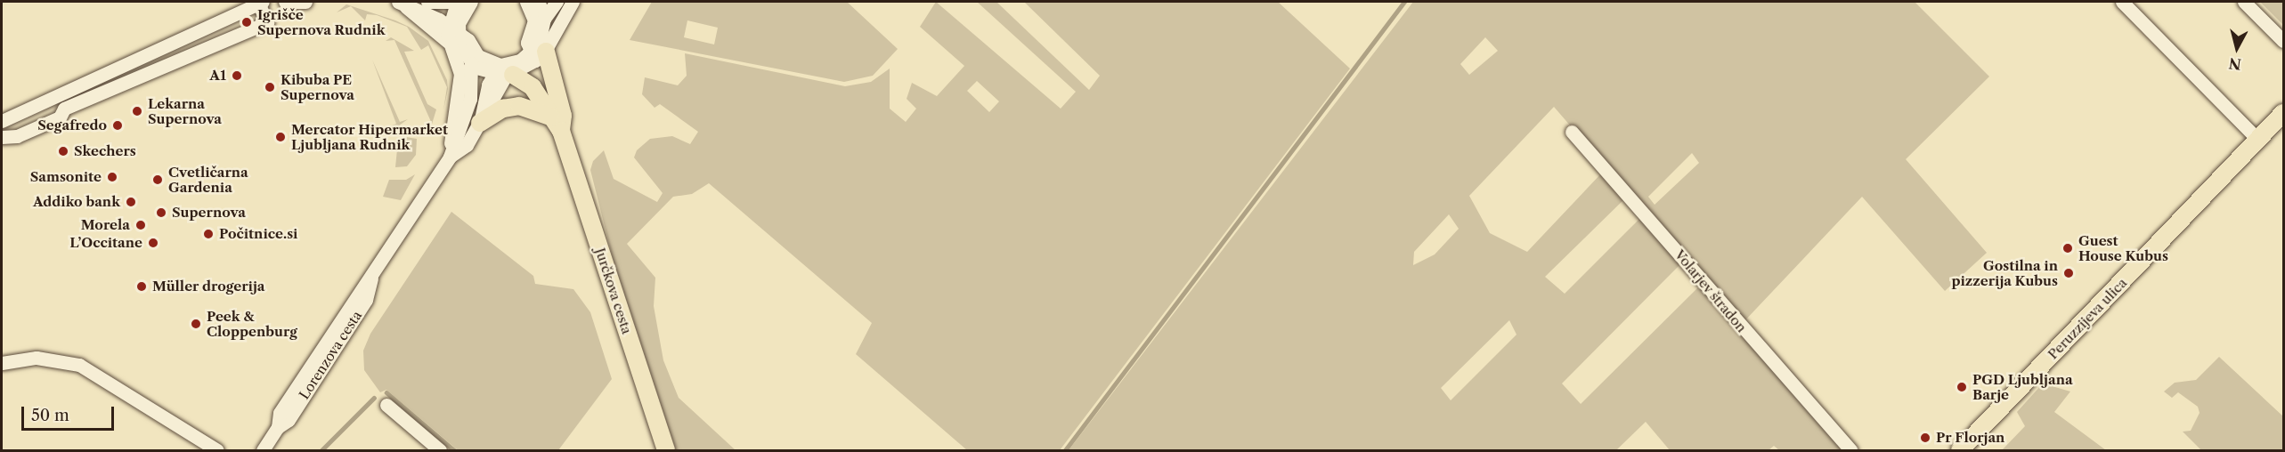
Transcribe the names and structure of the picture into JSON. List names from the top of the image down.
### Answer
{
  "streets": {
    "main road": ["Jurčkova cesta", "Peruzzijeva ulica"],
    "street": ["Volarjev štradon", "Lorenzova cesta"]
  },
  "crossings": [
    ["Jurčkova cesta", "Lorenzova cesta"]
  ],
  "places": [
    "Igrišče Supernova Rudnik",
    "A1",
    "Kibuba PE Supernova",
    "Lekarna Supernova",
    "Segafredo",
    "Mercator Hipermarket Ljubljana Rudnik",
    "Skechers",
    "Samsonite",
    "Cvetličarna Gardenia",
    "Addiko bank",
    "Supernova",
    "Morela",
    "Počitnice.si",
    "L’Occitane",
    "Guest House Kubus",
    "Gostilna in pizzerija Kubus",
    "Müller drogerija",
    "Peek & Cloppenburg",
    "PGD Ljubljana Barje",
    "Pr Florjan"
  ],
  "scale_bar": "50 m",
  "north": "bottom"
}
